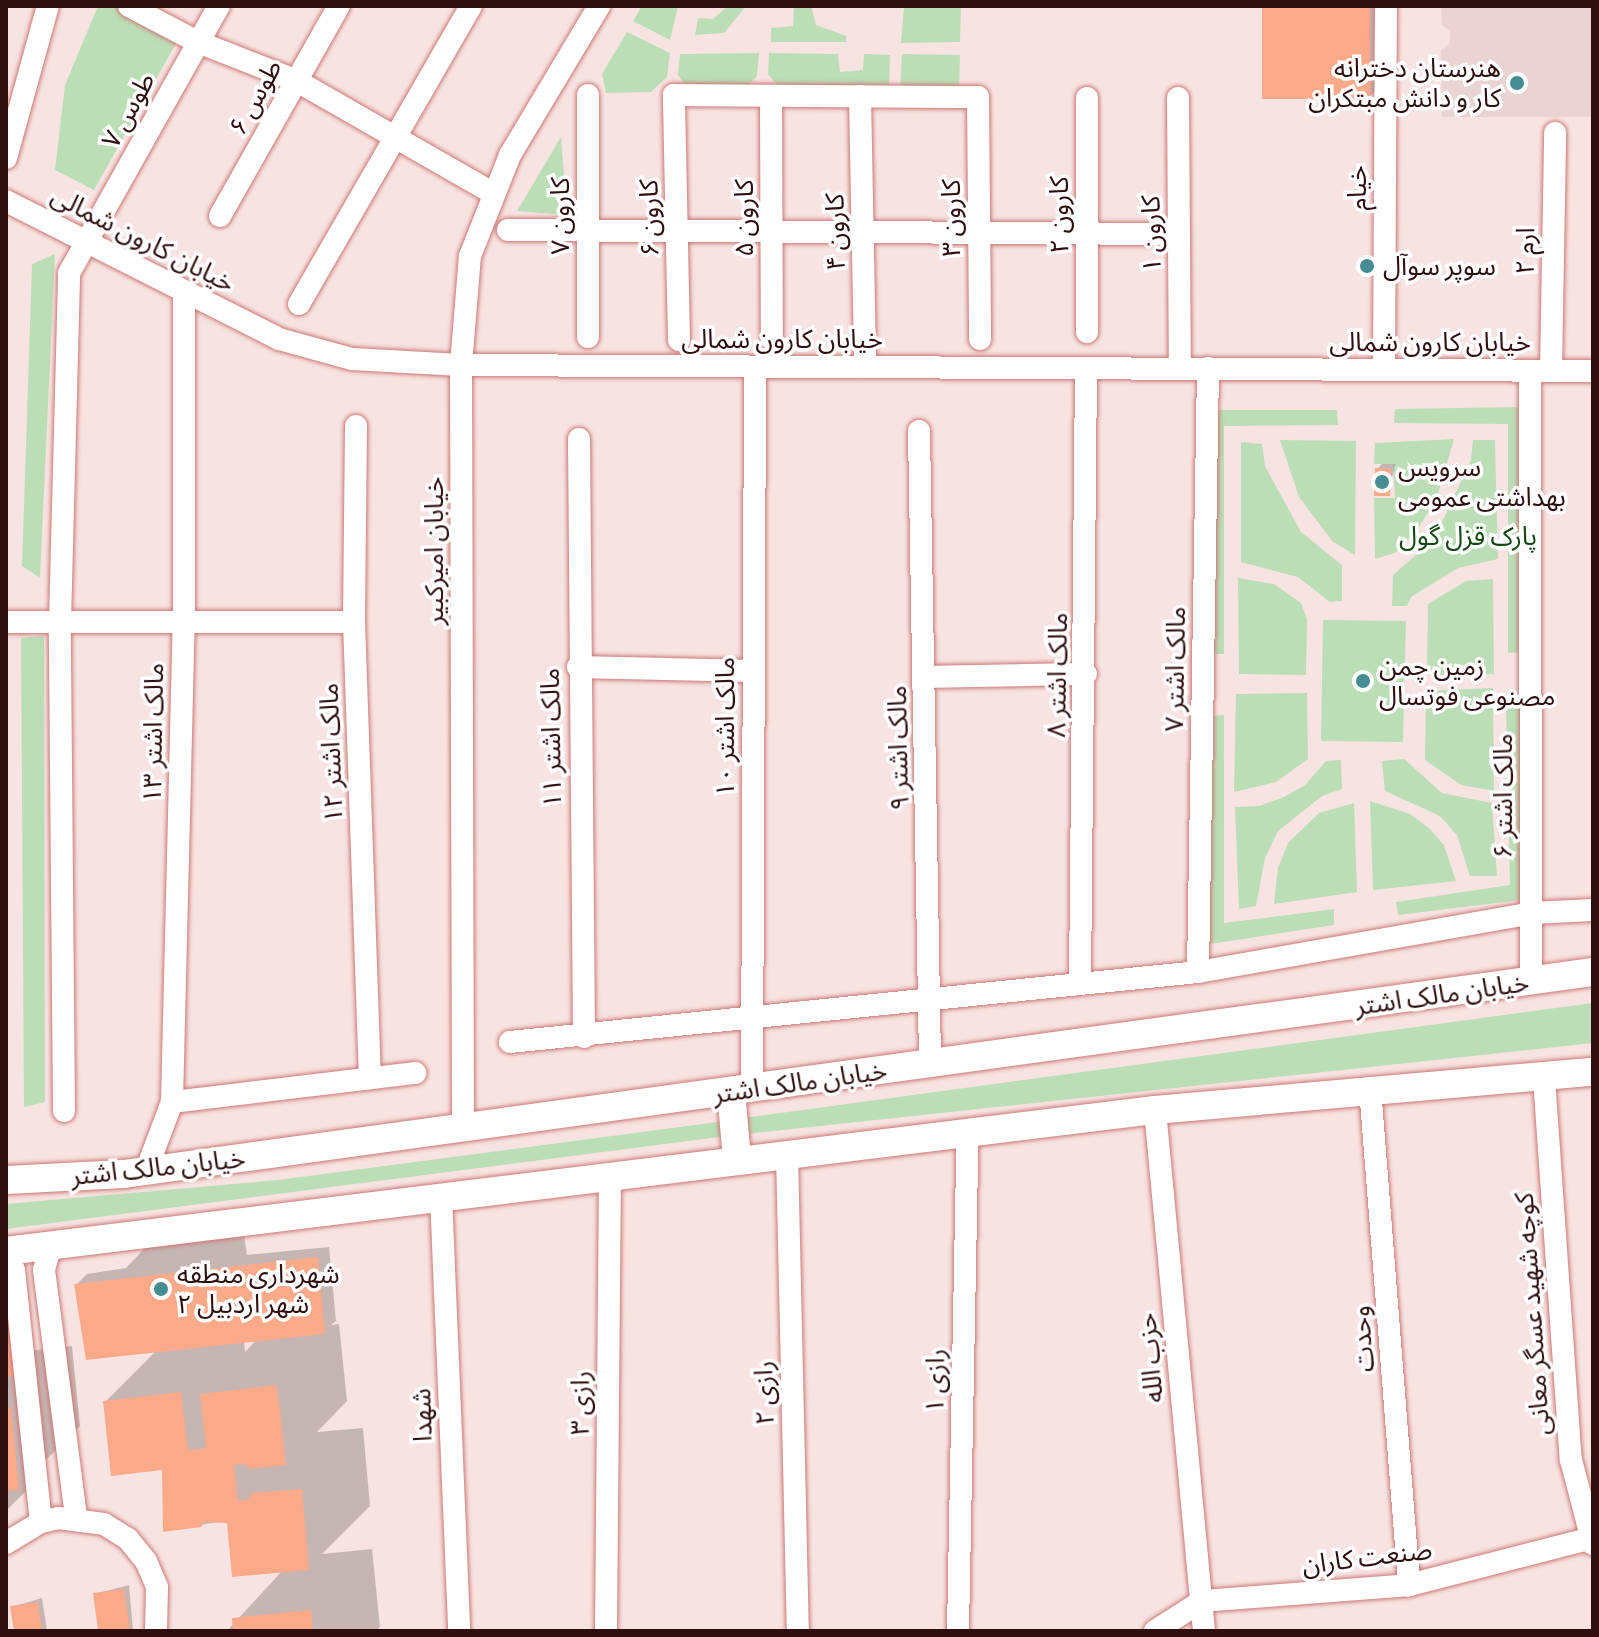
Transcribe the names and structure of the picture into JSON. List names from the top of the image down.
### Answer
{
  "streets": {
    "main road": ["خیابان مالک اشتر"],
    "street": [
      "طوس ۶",
      "طوس ۷",
      "خیام",
      "کارون ۲",
      "کارون ۷",
      "کارون ۶",
      "کارون ۵",
      "کارون ۳",
      "کارون ۴",
      "کارون ۱",
      "خیابان کارون شمالی",
      "ارم ۲",
      "خیابان امیرکبیر",
      "مالک اشتر ۷",
      "مالک اشتر ۸",
      "مالک اشتر ۱۰",
      "مالک اشتر ۱۳",
      "مالک اشتر ۱۱",
      "مالک اشتر ۹",
      "مالک اشتر ۱۲",
      "مالک اشتر ۶",
      "کوچه شهید عسگر معانی",
      "وحدت",
      "حزب الله",
      "رازی ۱",
      "رازی ۲",
      "رازی ۳",
      "شهدا",
      "صنعت کاران"
    ]
  },
  "crossings": [
    ["طوس ۷", "خیابان کارون شمالی"],
    ["خیام", "خیابان کارون شمالی"],
    ["کارون ۶", "کارون ۵"],
    ["کارون ۳", "کارون ۴"],
    ["کارون ۴", "خیابان کارون شمالی"],
    ["کارون ۱", "خیابان کارون شمالی"],
    ["خیابان کارون شمالی", "ارم ۲"],
    ["خیابان کارون شمالی", "خیابان امیرکبیر"],
    ["خیابان کارون شمالی", "مالک اشتر ۷"],
    ["خیابان کارون شمالی", "مالک اشتر ۸"],
    ["خیابان کارون شمالی", "مالک اشتر ۱۰"],
    ["خیابان کارون شمالی", "مالک اشتر ۱۳"],
    ["خیابان کارون شمالی", "مالک اشتر ۶"],
    ["ارم ۲", "مالک اشتر ۶"],
    ["خیابان امیرکبیر", "خیابان مالک اشتر"],
    ["مالک اشتر ۱۰", "خیابان مالک اشتر"],
    ["مالک اشتر ۱۳", "خیابان مالک اشتر"],
    ["مالک اشتر ۹", "خیابان مالک اشتر"],
    ["مالک اشتر ۶", "خیابان مالک اشتر"],
    ["کوچه شهید عسگر معانی", "صنعت کاران"],
    ["وحدت", "صنعت کاران"],
    ["حزب الله", "صنعت کاران"]
  ],
  "parks": ["پارک قزل گول"],
  "places": [
    "هنرستان دخترانه کار و دانش مبتکران",
    "سوپر سوآل",
    "سرویس بهداشتی عمومی",
    "زمین چمن مصنوعی فوتسال",
    "شهرداری منطقه ۲ شهر اردبیل"
  ]
}
